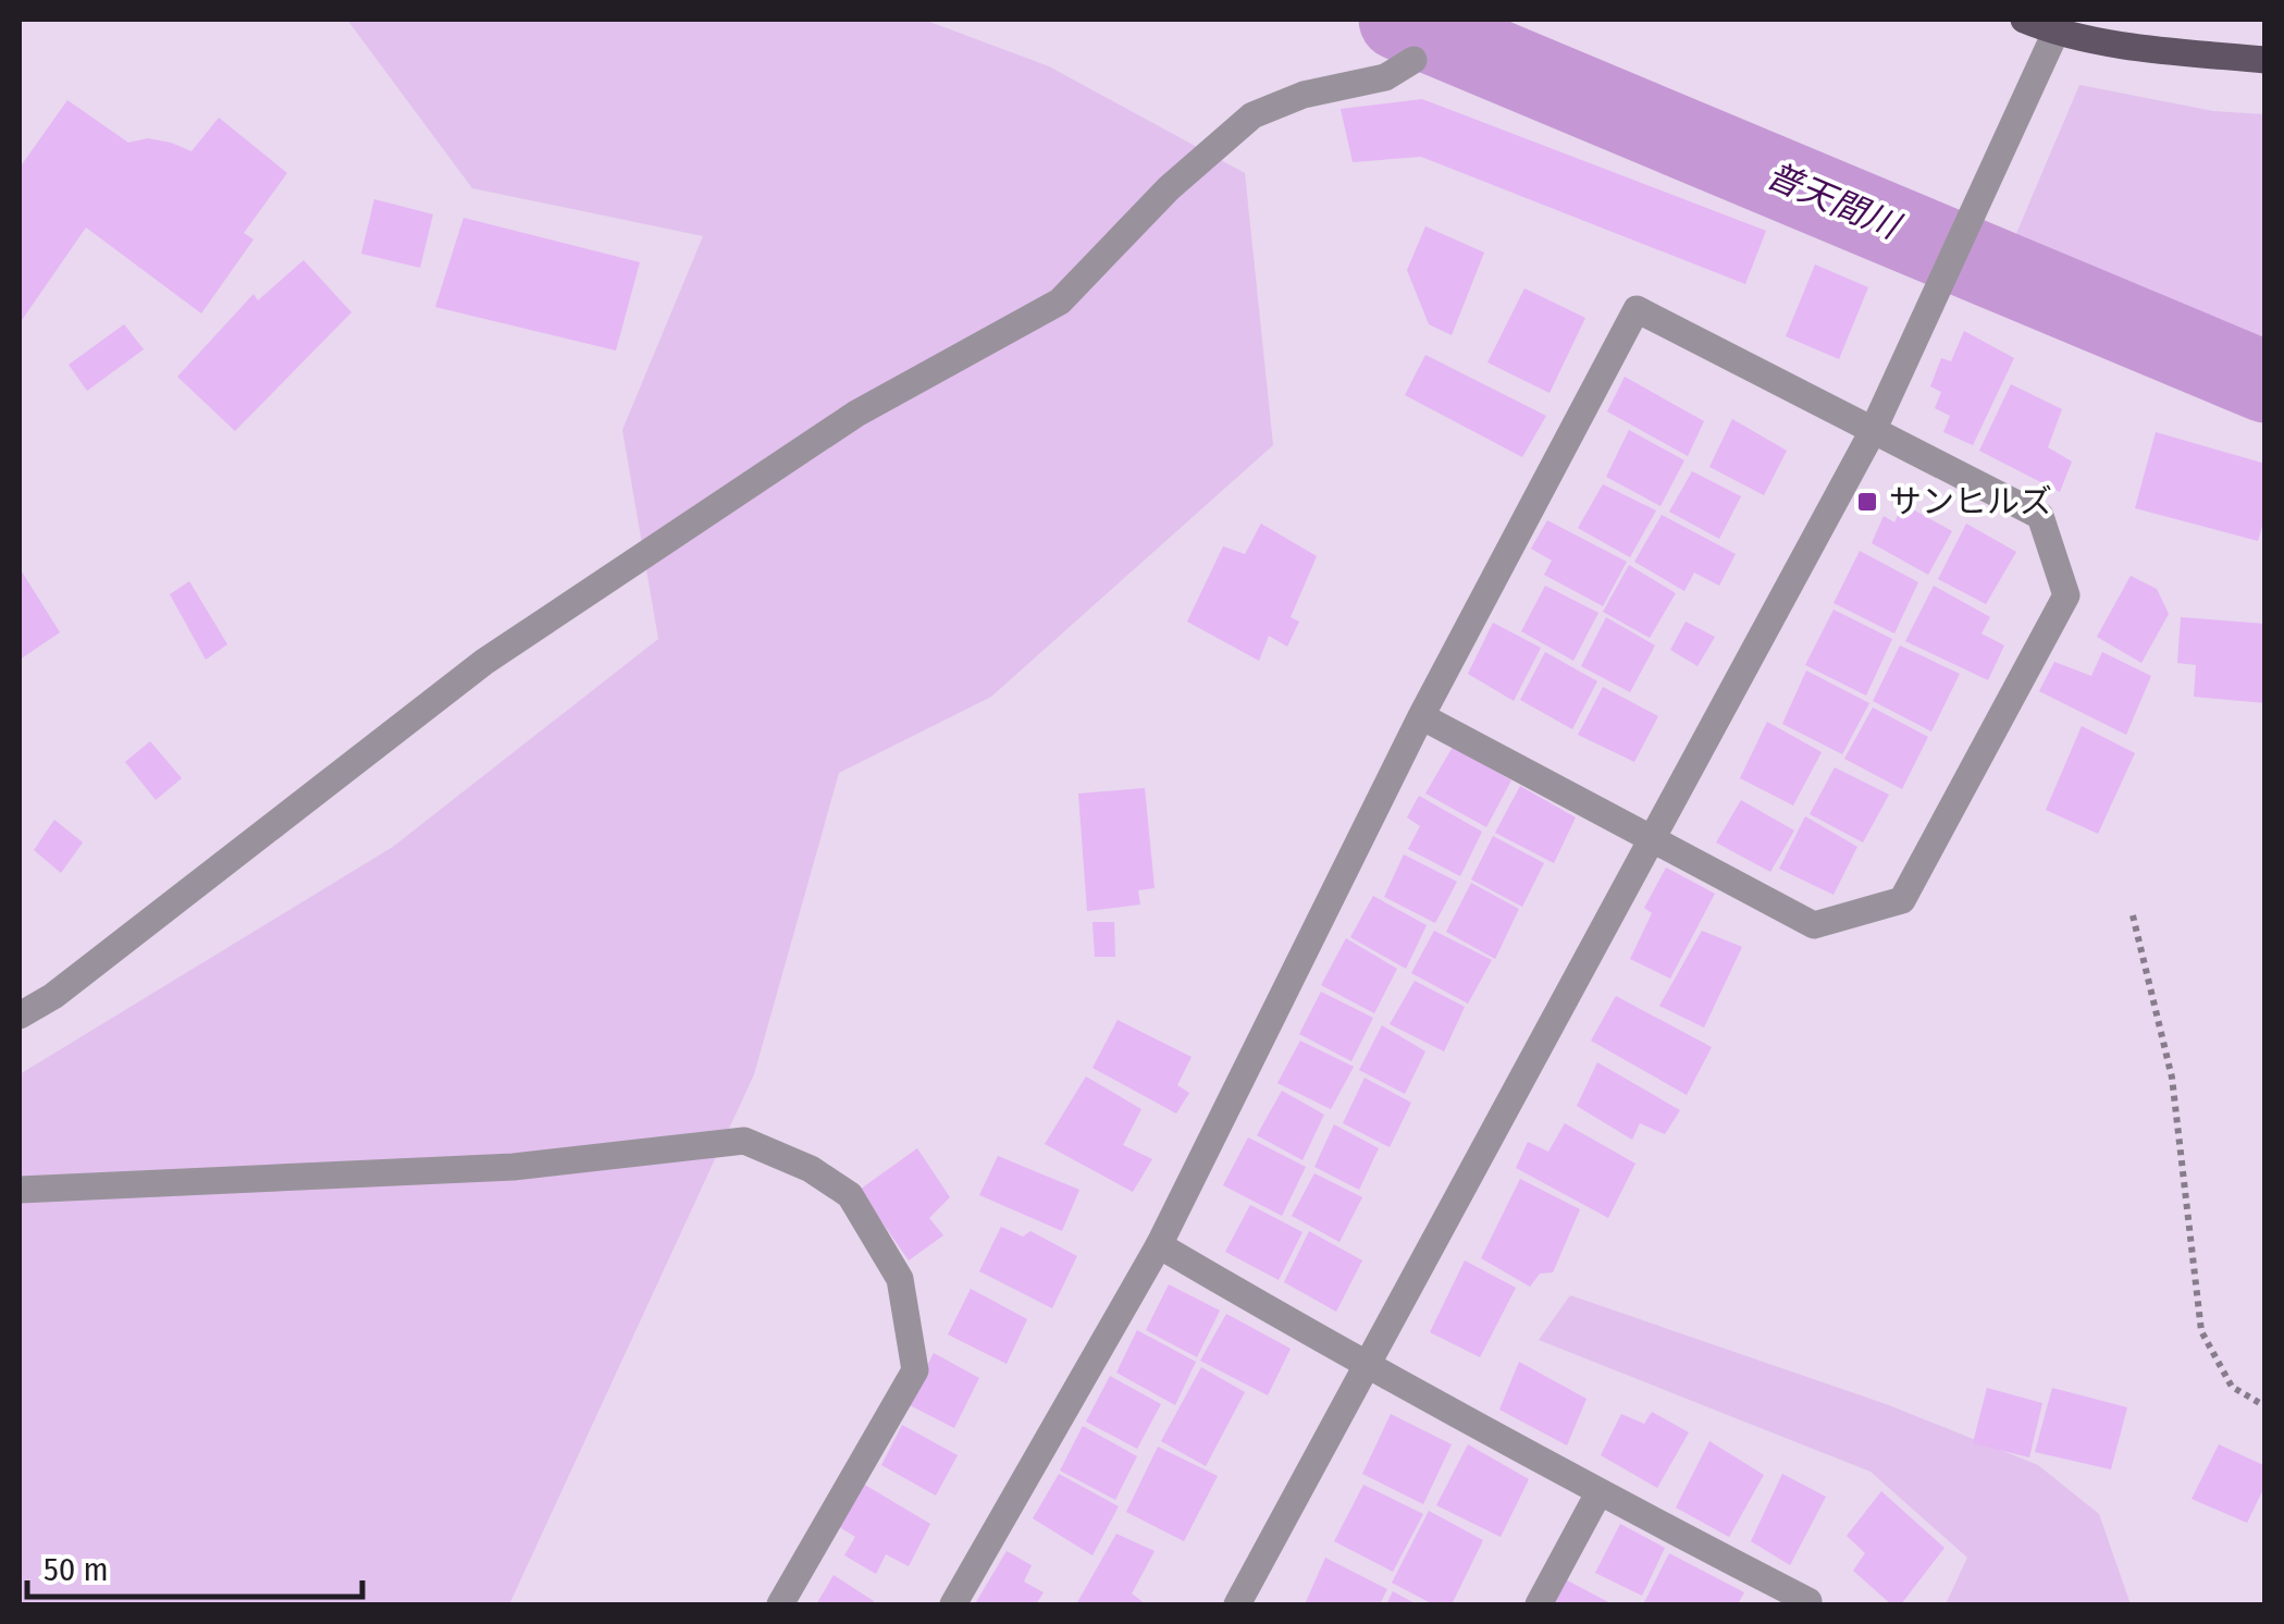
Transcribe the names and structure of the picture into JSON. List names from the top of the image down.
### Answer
{
  "water": ["普天間川"],
  "places": {
    "transit": ["サンヒルズ"]
  },
  "scale_bar": "50 m"
}
